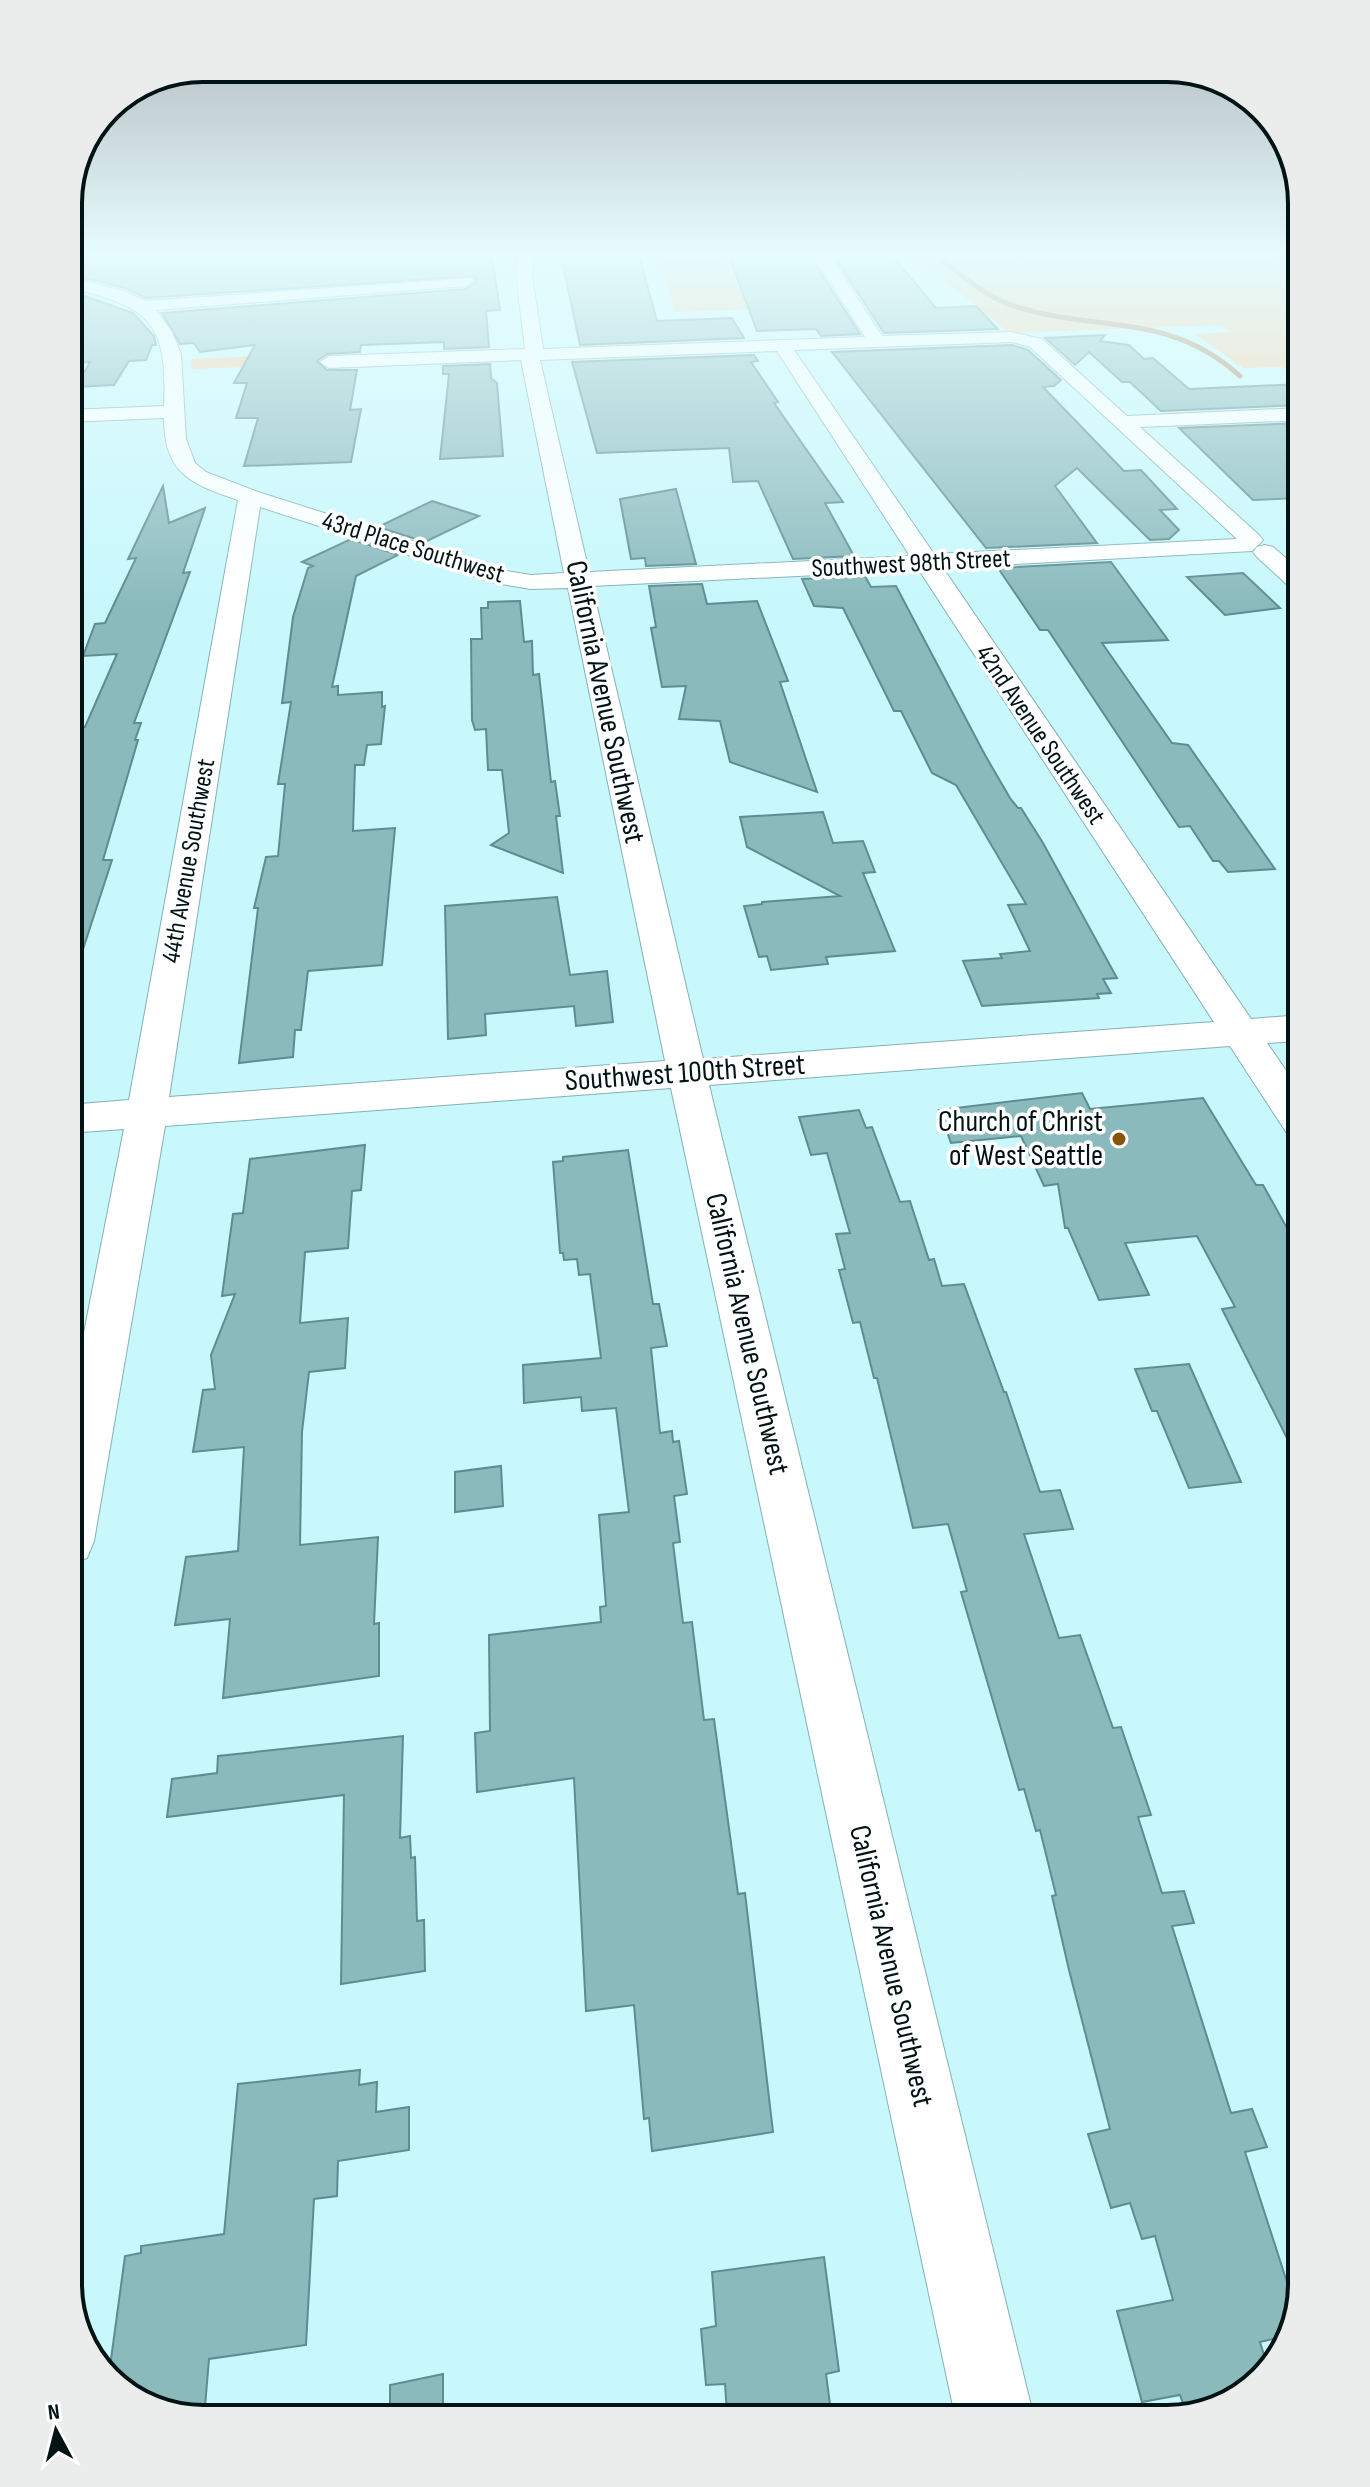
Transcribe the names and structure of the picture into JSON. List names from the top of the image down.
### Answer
{
  "streets": {
    "street": [
      "43rd Place Southwest",
      "Southwest 98th Street",
      "California Avenue Southwest",
      "42nd Avenue Southwest",
      "44th Avenue Southwest",
      "Southwest 100th Street"
    ]
  },
  "crossings": [
    ["43rd Place Southwest", "Southwest 98th Street"],
    ["43rd Place Southwest", "California Avenue Southwest"],
    ["43rd Place Southwest", "44th Avenue Southwest"],
    ["Southwest 98th Street", "California Avenue Southwest"],
    ["Southwest 98th Street", "42nd Avenue Southwest"],
    ["California Avenue Southwest", "Southwest 100th Street"],
    ["42nd Avenue Southwest", "Southwest 100th Street"],
    ["44th Avenue Southwest", "Southwest 100th Street"]
  ],
  "places": ["Church of Christ of West Seattle"],
  "north": "top"
}
